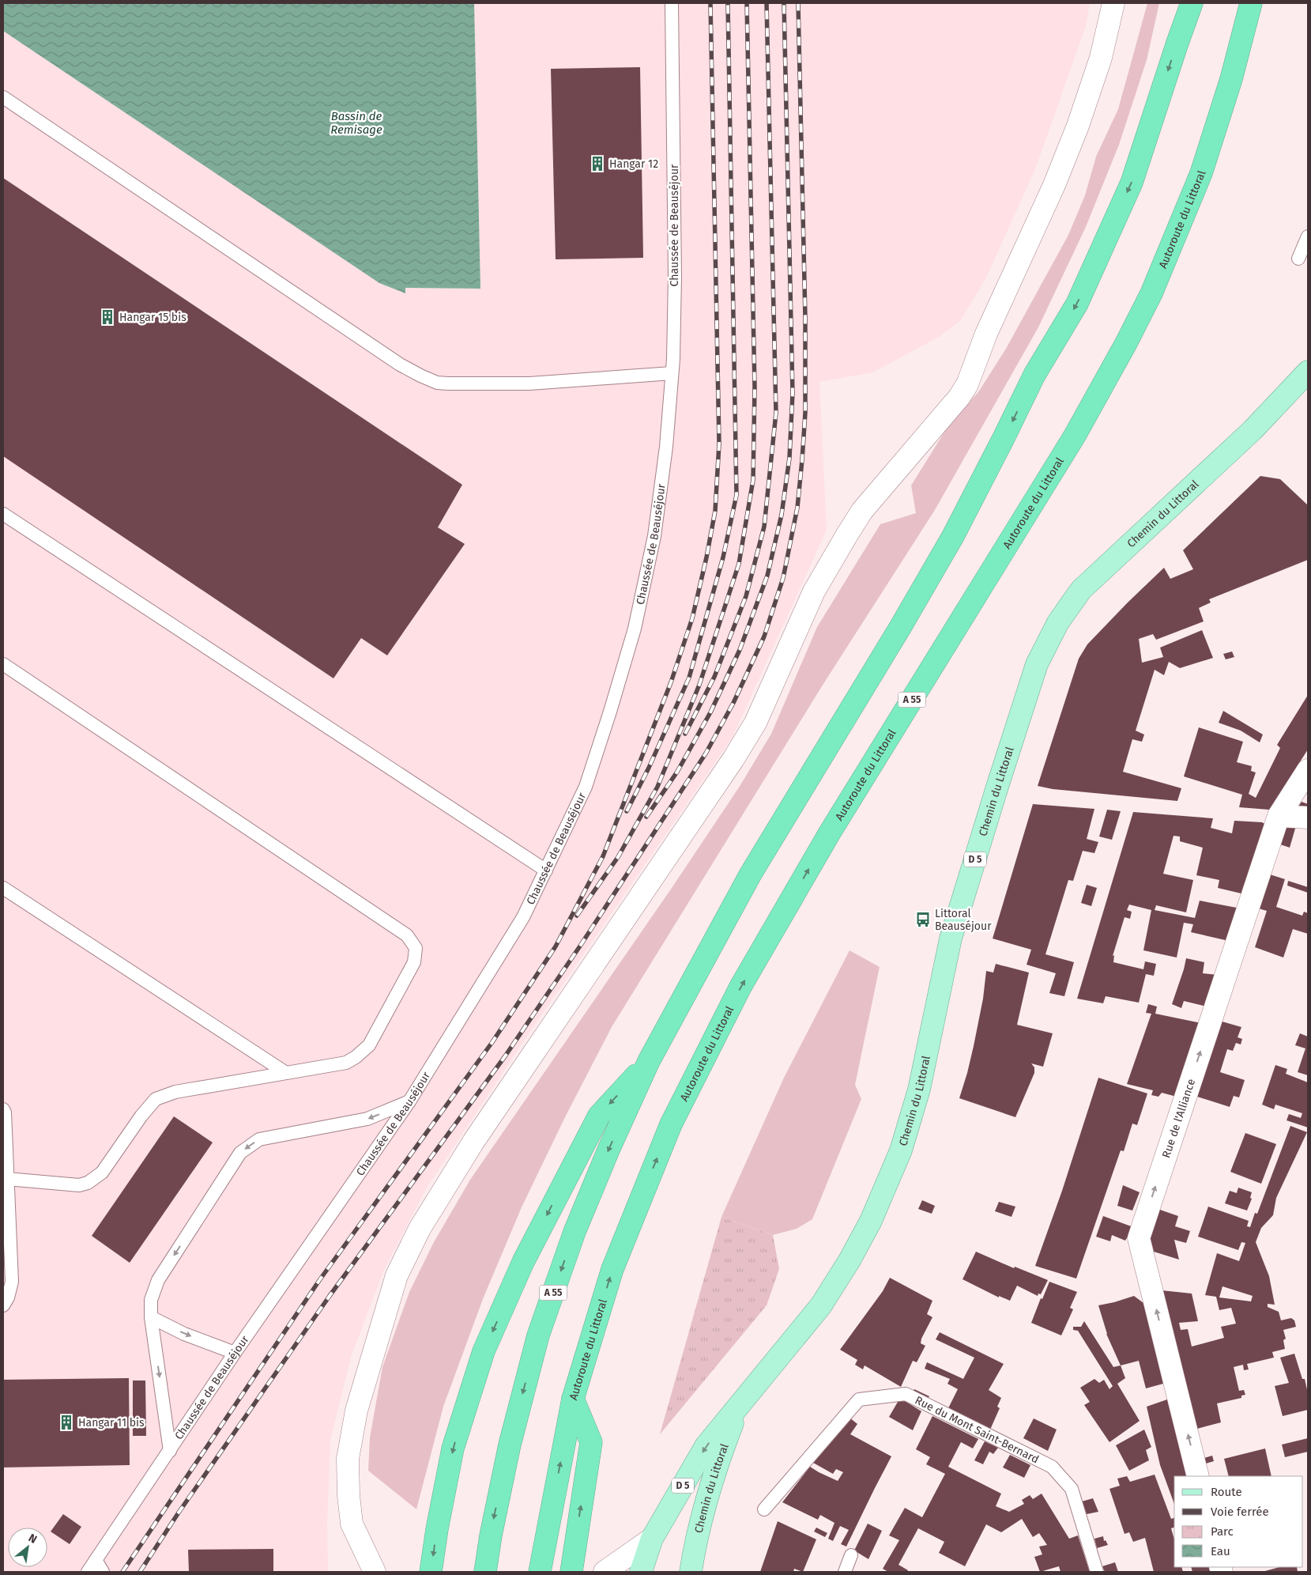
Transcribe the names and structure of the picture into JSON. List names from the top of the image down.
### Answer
{
  "streets": {
    "highway": ["Autoroute du Littoral", "A 55"],
    "main road": ["Chemin du Littoral", "D 5"],
    "street": ["Rue de l'Alliance"],
    "lane": ["Chaussée de Beauséjour", "Rue du Mont Saint-Bernard"]
  },
  "one_way": ["Rue de l'Alliance"],
  "water": ["Bassin de Remisage"],
  "places": {
    "building": ["Hangar 12", "Hangar 15 bis", "Hangar 11 bis"],
    "bus stop": ["Littoral Beauséjour"]
  },
  "legend": [
    "Route",
    "Voie ferrée",
    "Parc",
    "Eau"
  ],
  "north": "top right"
}
